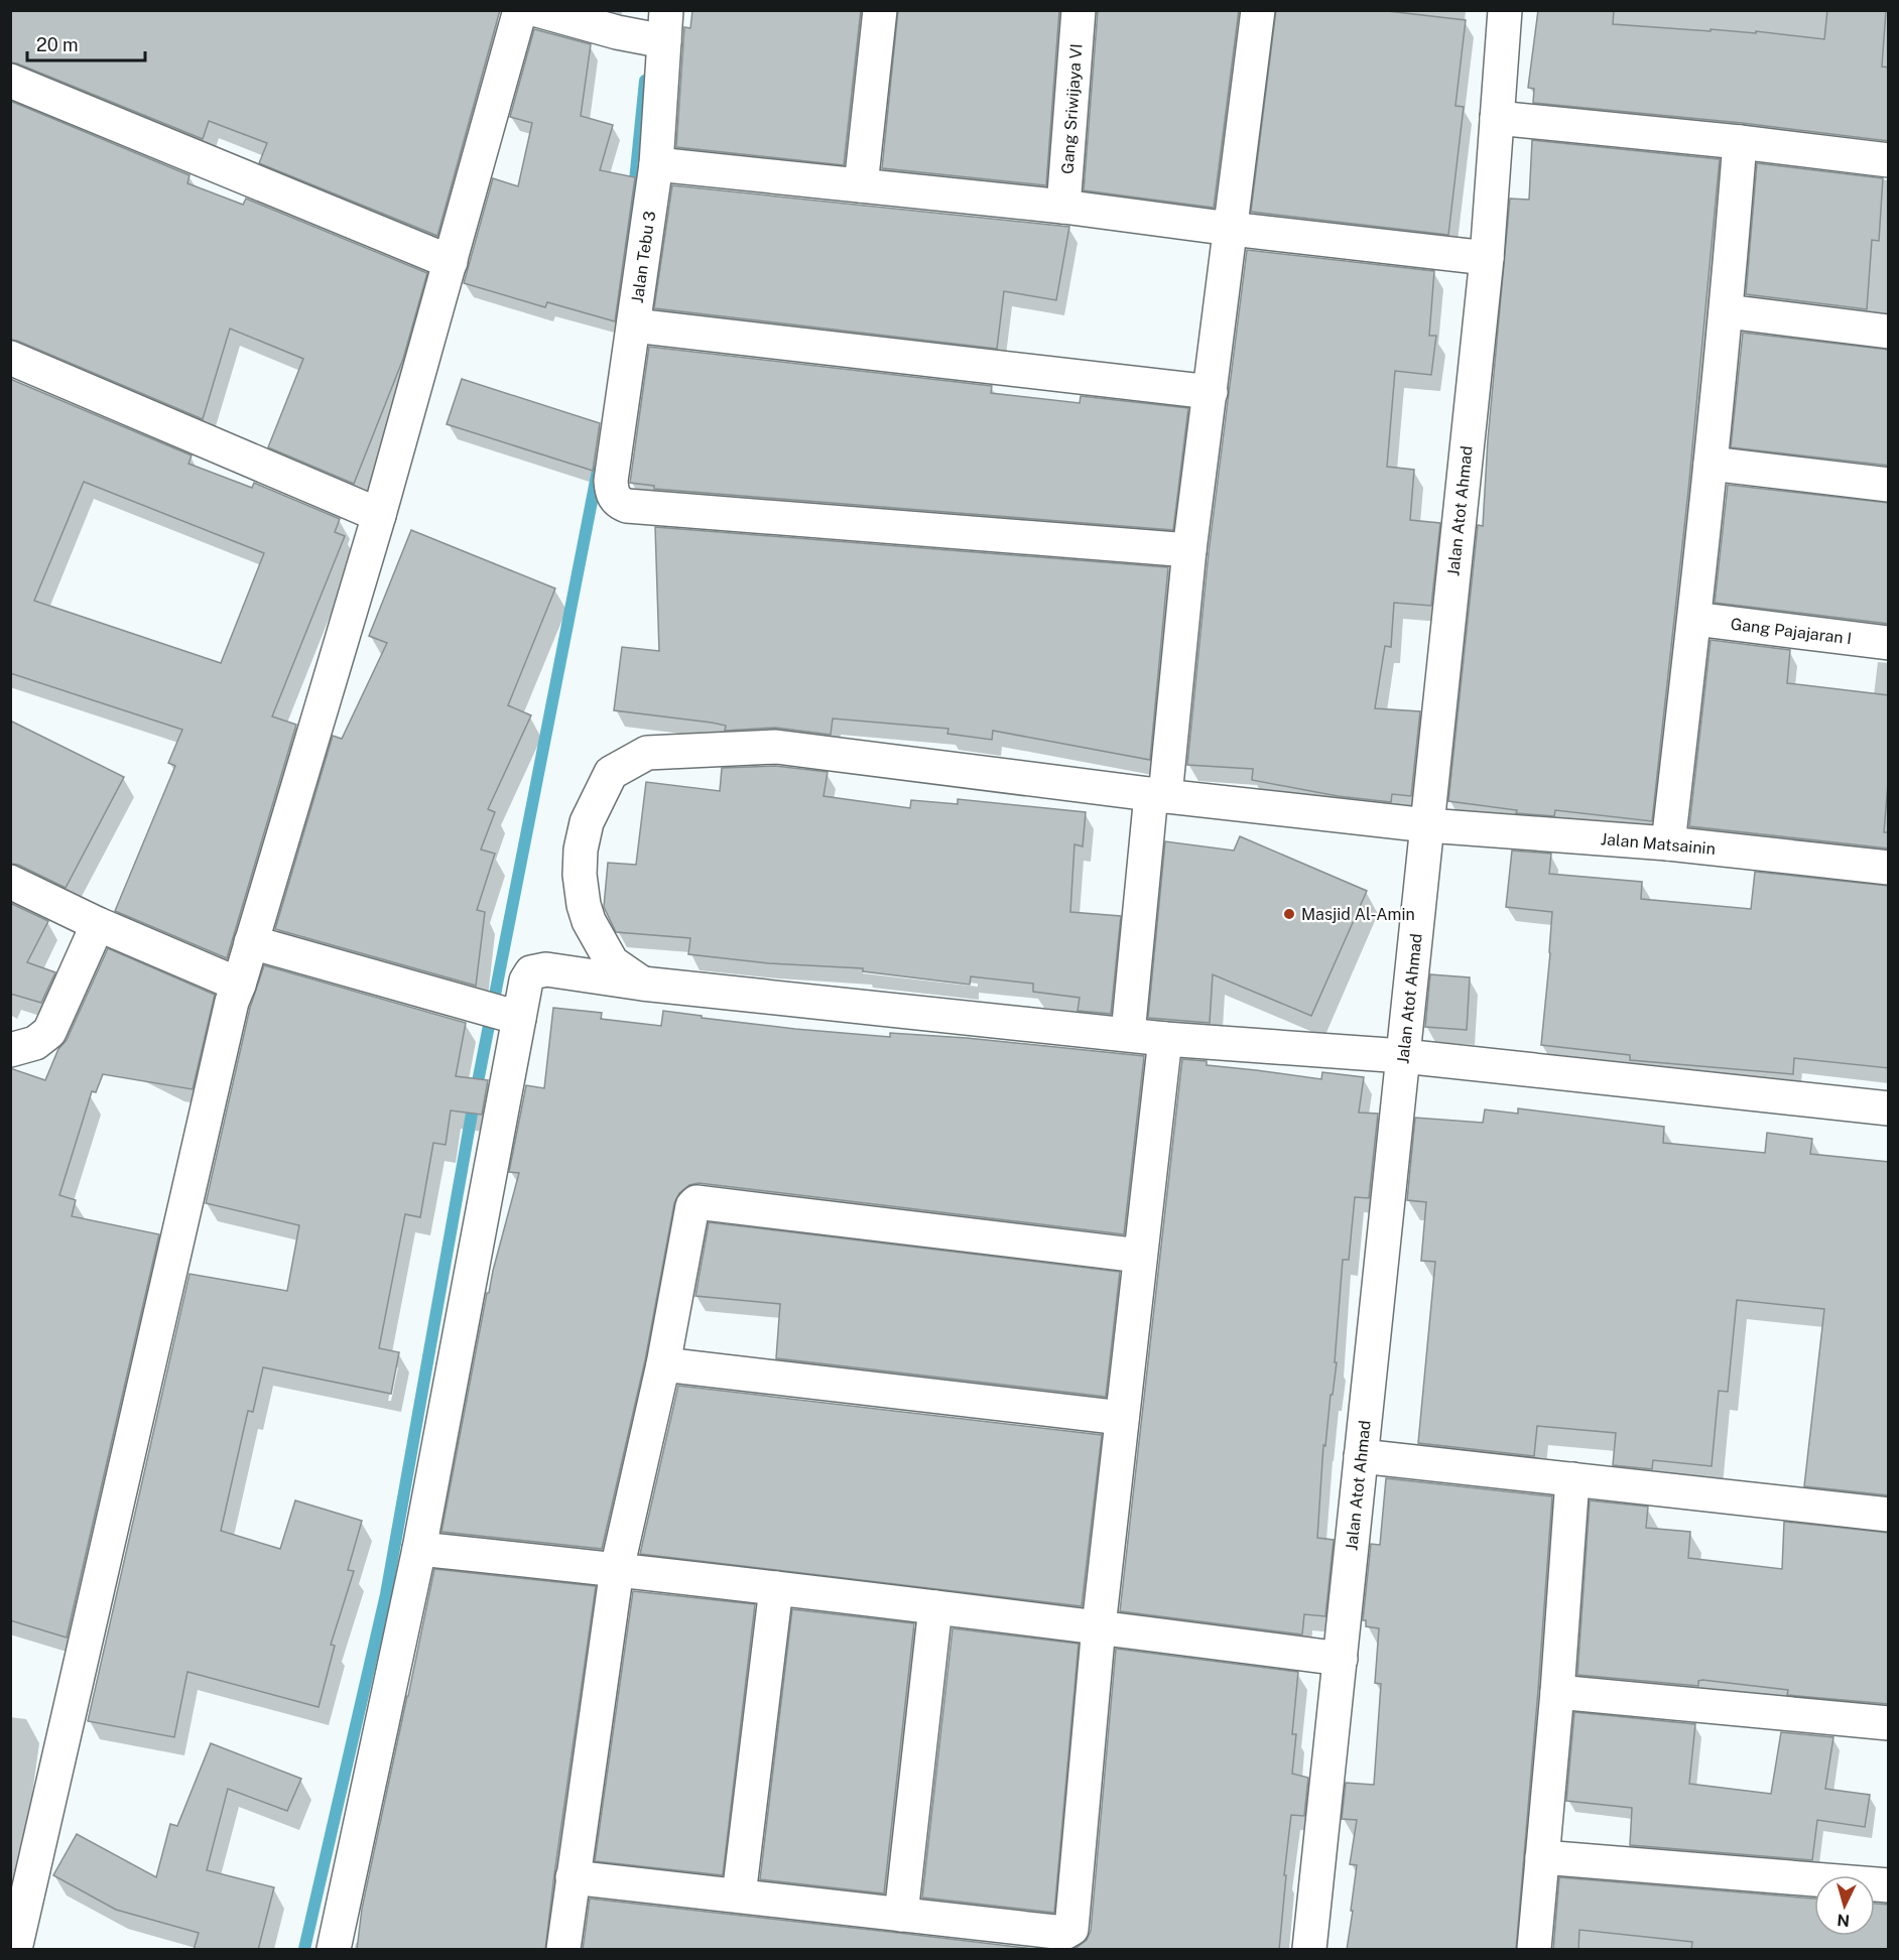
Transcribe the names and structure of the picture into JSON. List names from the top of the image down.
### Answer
{
  "streets": {
    "street": [
      "Gang Sriwijaya VI",
      "Jalan Tebu 3",
      "Jalan Atot Ahmad",
      "Gang Pajajaran I",
      "Jalan Matsainin"
    ]
  },
  "crossings": [
    ["Jalan Atot Ahmad", "Jalan Matsainin"]
  ],
  "places": ["Masjid Al-Amin"],
  "scale_bar": "20 m",
  "north": "bottom"
}
